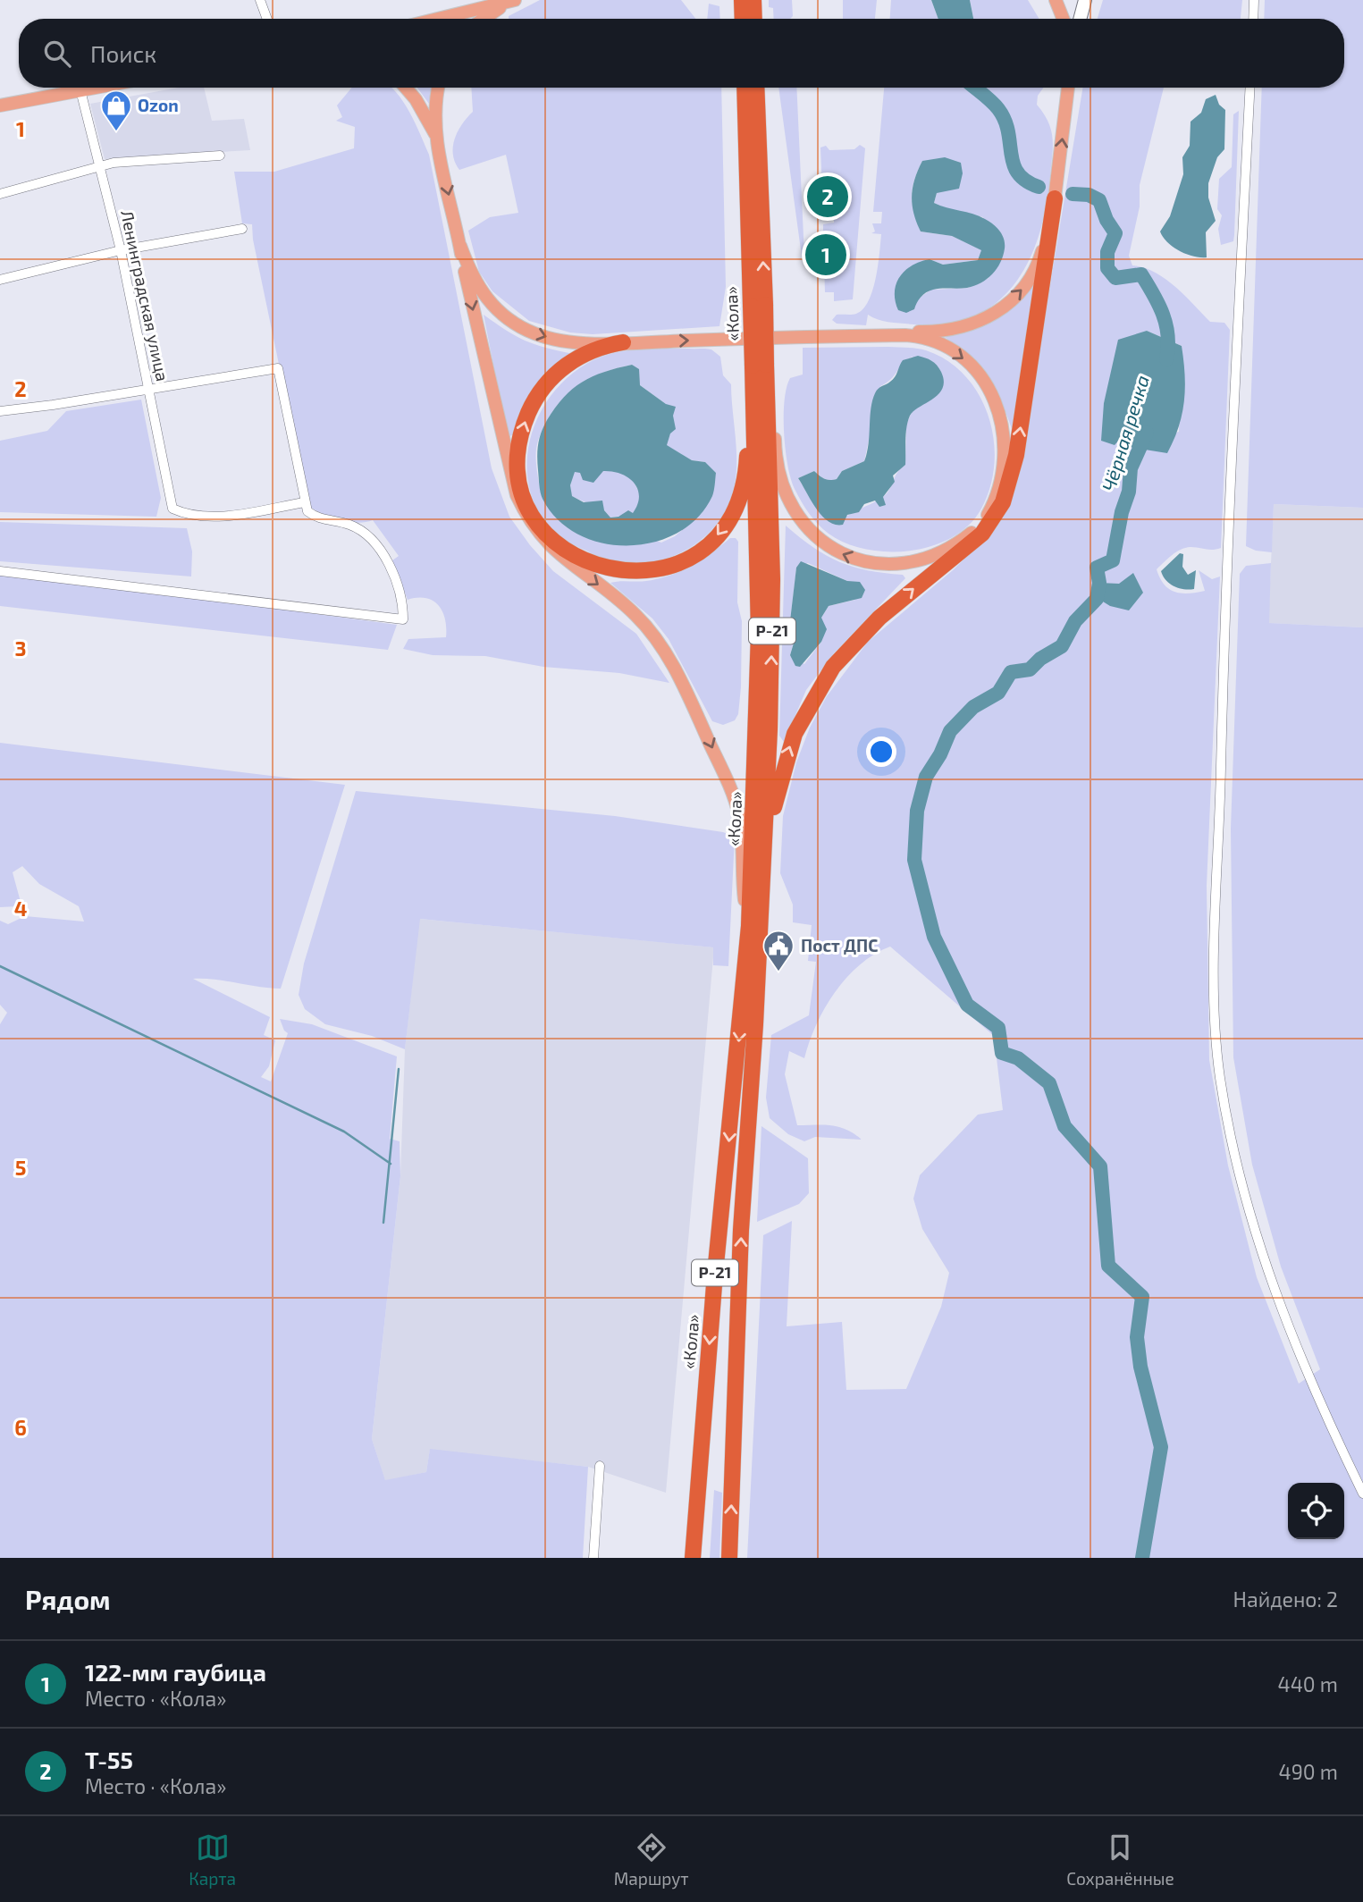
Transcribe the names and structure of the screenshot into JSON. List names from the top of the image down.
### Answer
{
  "streets": {
    "highway": ["«Кола»", "Р-21"],
    "street": ["Ленинградская улица"]
  },
  "water": ["Чёрная речка"],
  "places": {
    "shop": ["Ozon"],
    "public building": ["Пост ДПС"]
  },
  "page": {
    "search": "Поиск",
    "pins": ["2", "1"],
    "heading": ["Рядом", "Найдено: 2"],
    "list": [
      {
        "mark": "1",
        "name": "122-мм гаубица",
        "note": "Место · «Кола»",
        "value": "440 m"
      },
      {
        "mark": "2",
        "name": "Т-55",
        "note": "Место · «Кола»",
        "value": "490 m"
      }
    ],
    "nav": ["Карта", "Маршрут", "Сохранённые"]
  },
  "grid": {
    "rows": [
      "1",
      "2",
      "3",
      "4",
      "5",
      "6"
    ]
  }
}
